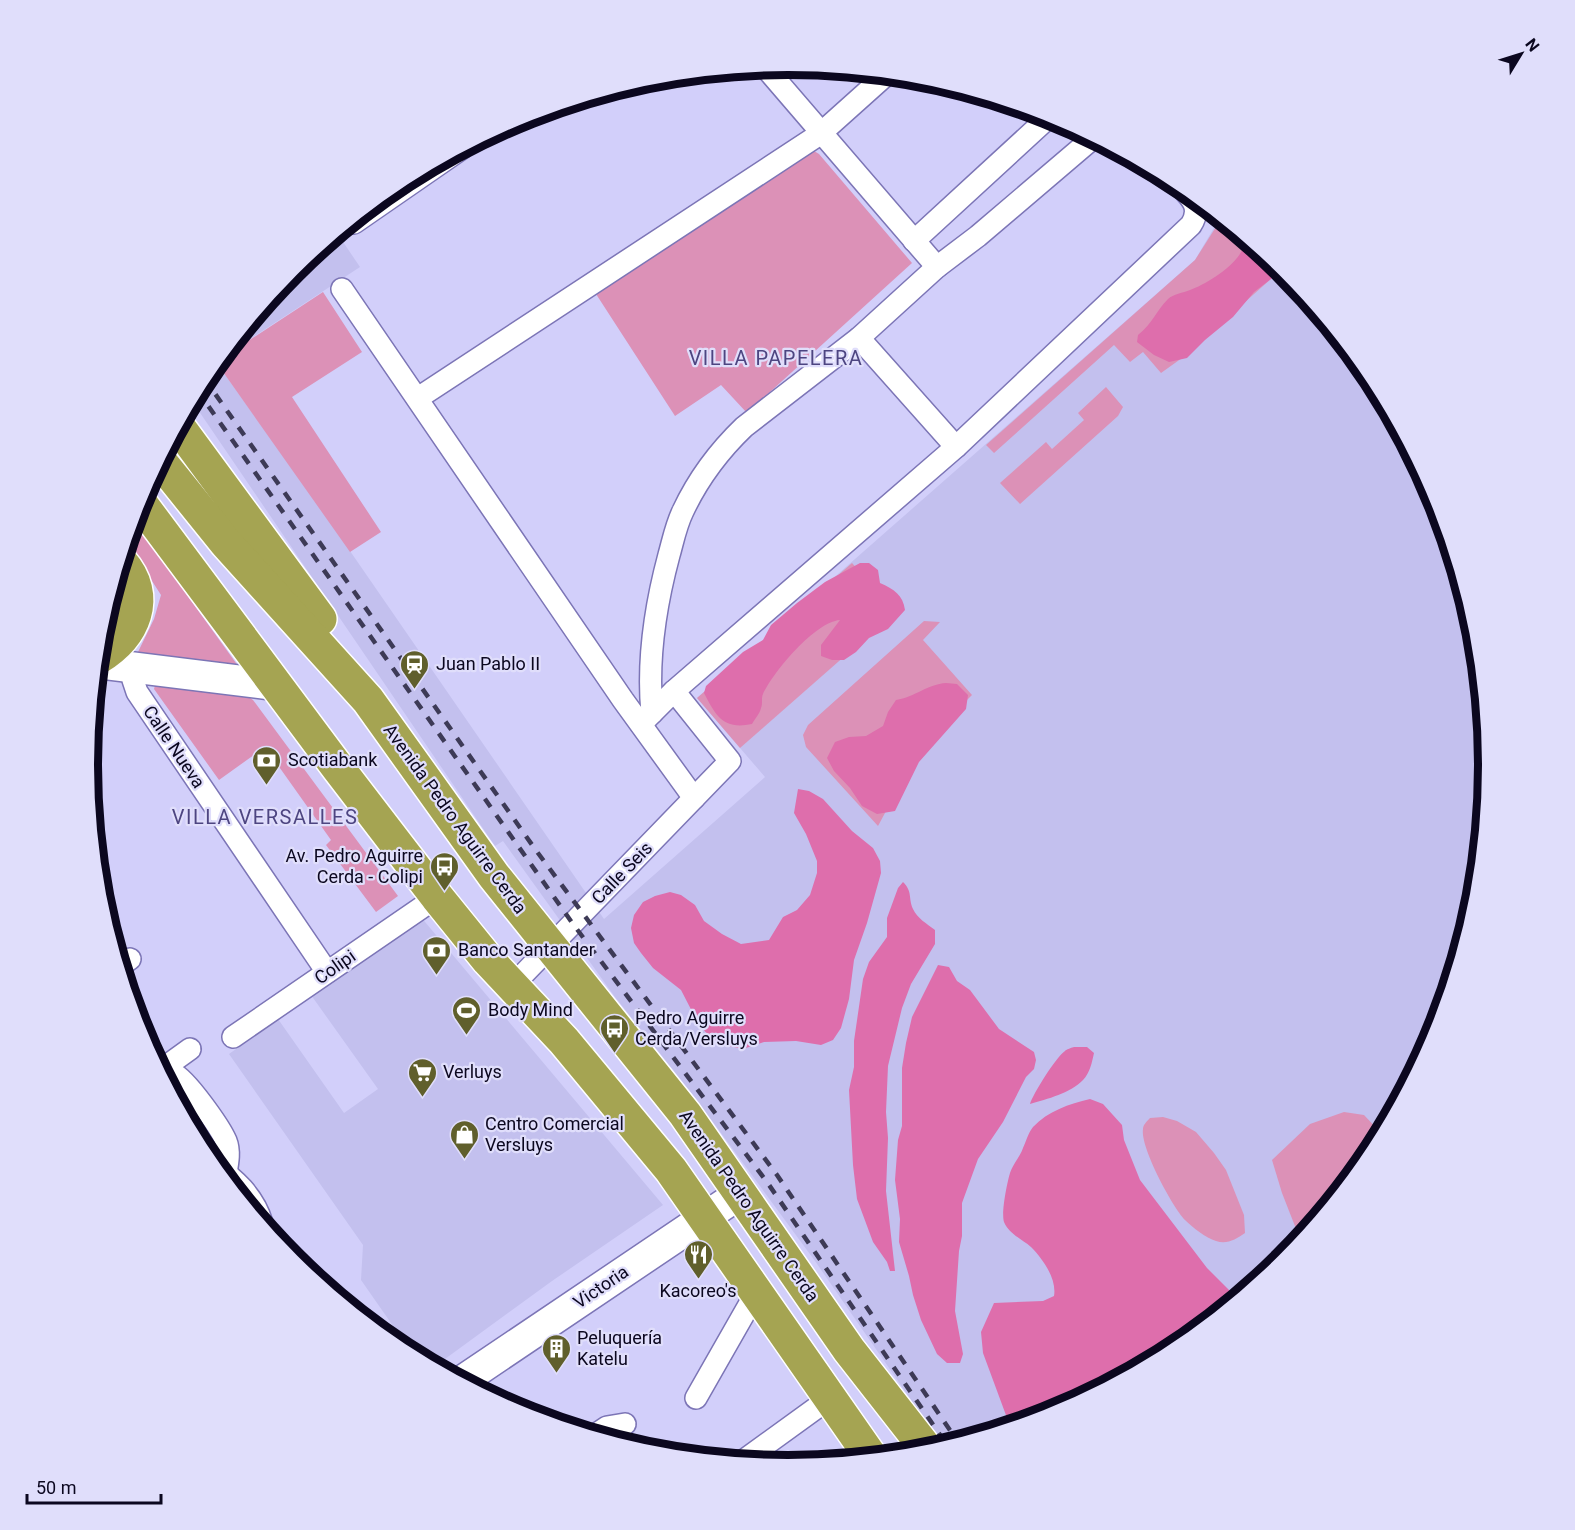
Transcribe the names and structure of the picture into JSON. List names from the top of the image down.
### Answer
{
  "streets": {
    "highway": ["Avenida Pedro Aguirre Cerda"],
    "street": [
      "Calle Nueva",
      "Calle Seis",
      "Colipi",
      "Victoria"
    ]
  },
  "crossings": [
    ["Calle Nueva", "Colipi"],
    ["Avenida Pedro Aguirre Cerda", "Calle Seis"],
    ["Avenida Pedro Aguirre Cerda", "Victoria"]
  ],
  "districts": ["VILLA PAPELERA", "VILLA VERSALLES"],
  "places": {
    "station": ["Juan Pablo II"],
    "bank": ["Scotiabank", "Banco Santander"],
    "bus stop": ["Av. Pedro Aguirre Cerda - Colipi", "Pedro Aguirre Cerda/Versluys"],
    "sports": ["Body Mind"],
    "supermarket": ["Verluys"],
    "shop": ["Centro Comercial Versluys"],
    "restaurant": ["Kacoreo's"],
    "building": ["Peluquería Katelu"]
  },
  "scale_bar": "50 m",
  "north": "top right"
}
